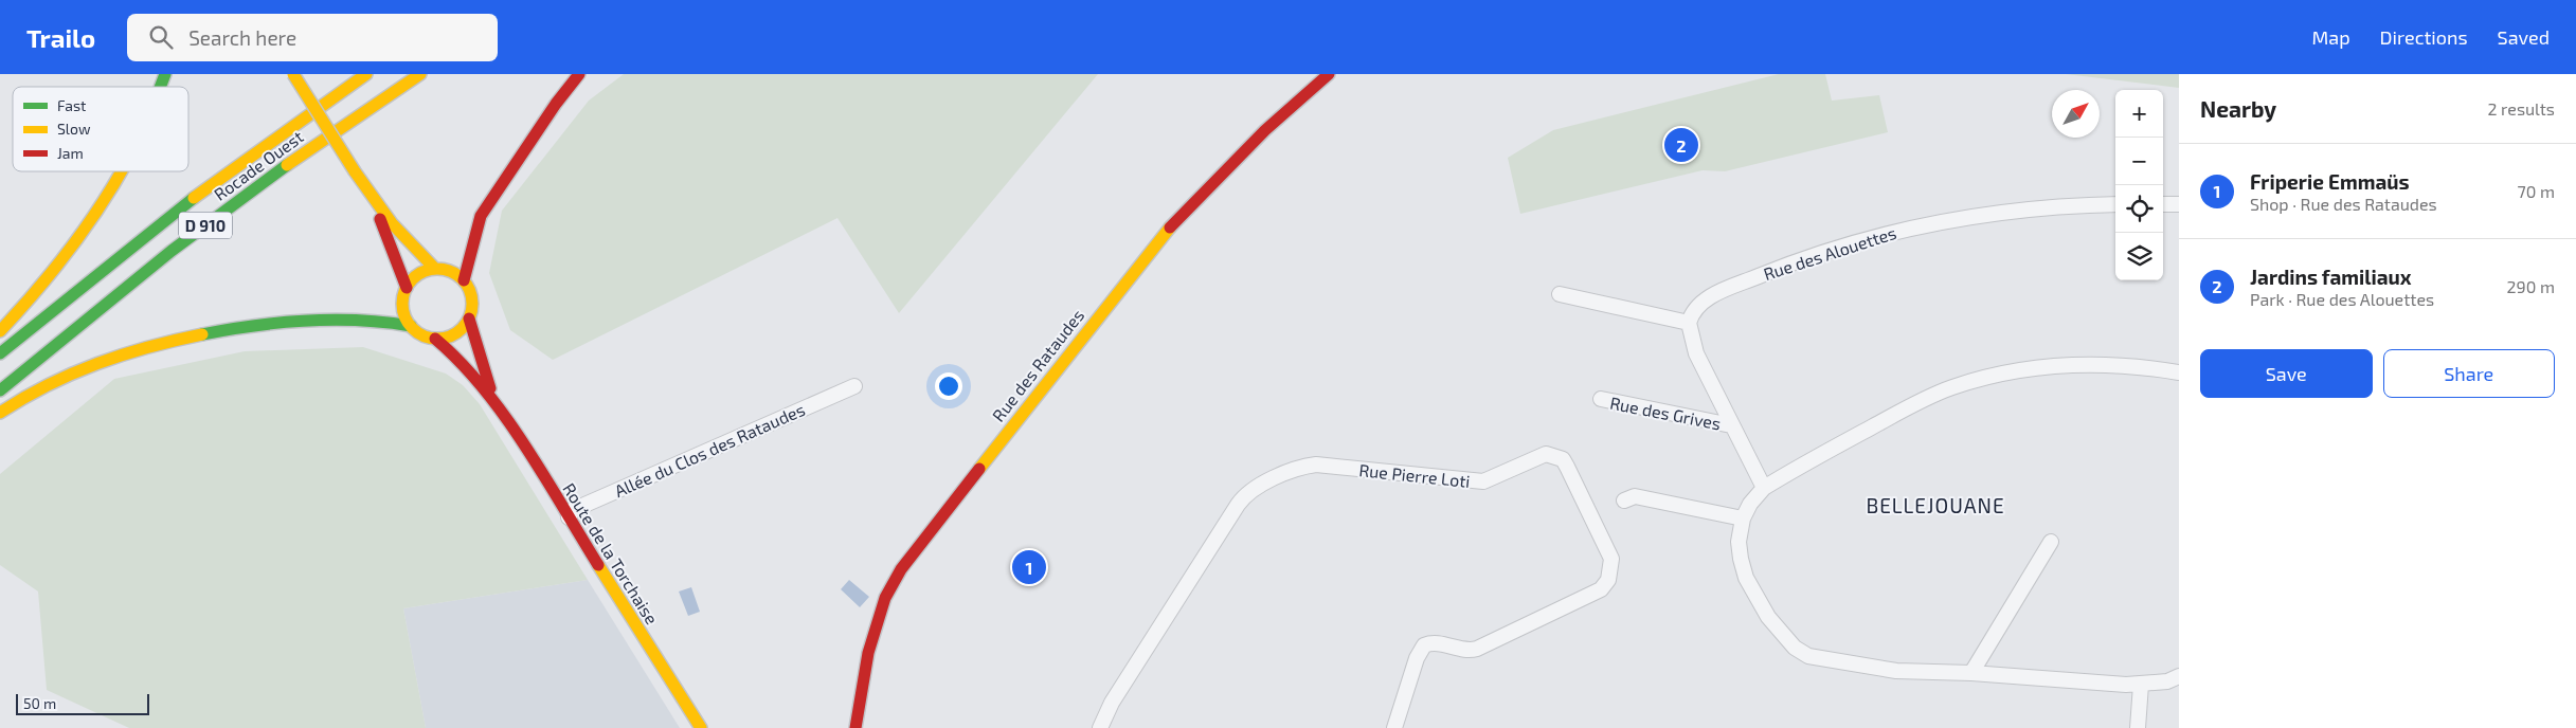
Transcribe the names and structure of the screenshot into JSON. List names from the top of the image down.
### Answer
{
  "streets": {
    "main road": [
      "Rocade Ouest",
      "D 910",
      "Rue des Rataudes",
      "Route de la Torchaise"
    ],
    "street": [
      "Rue des Alouettes",
      "Rue des Grives",
      "Allée du Clos des Rataudes",
      "Rue Pierre Loti"
    ]
  },
  "crossings": [
    ["Rue des Alouettes", "Rue des Grives"],
    ["Allée du Clos des Rataudes", "Route de la Torchaise"]
  ],
  "districts": ["BELLEJOUANE"],
  "legend": ["Fast", "Slow", "Jam"],
  "scale_bar": "50 m",
  "north": "top right",
  "page": {
    "header": "Trailo",
    "search": "Search here",
    "nav": ["Map", "Directions", "Saved"],
    "heading": ["Nearby", "2 results"],
    "map_buttons": ["+", "−"],
    "pins": ["2", "1"],
    "list": [
      {
        "mark": "1",
        "name": "Friperie Emmaüs",
        "note": "Shop · Rue des Rataudes",
        "value": "70 m"
      },
      {
        "mark": "2",
        "name": "Jardins familiaux",
        "note": "Park · Rue des Alouettes",
        "value": "290 m"
      }
    ],
    "buttons": ["Save", "Share"],
    "scale": "50 m"
  }
}
